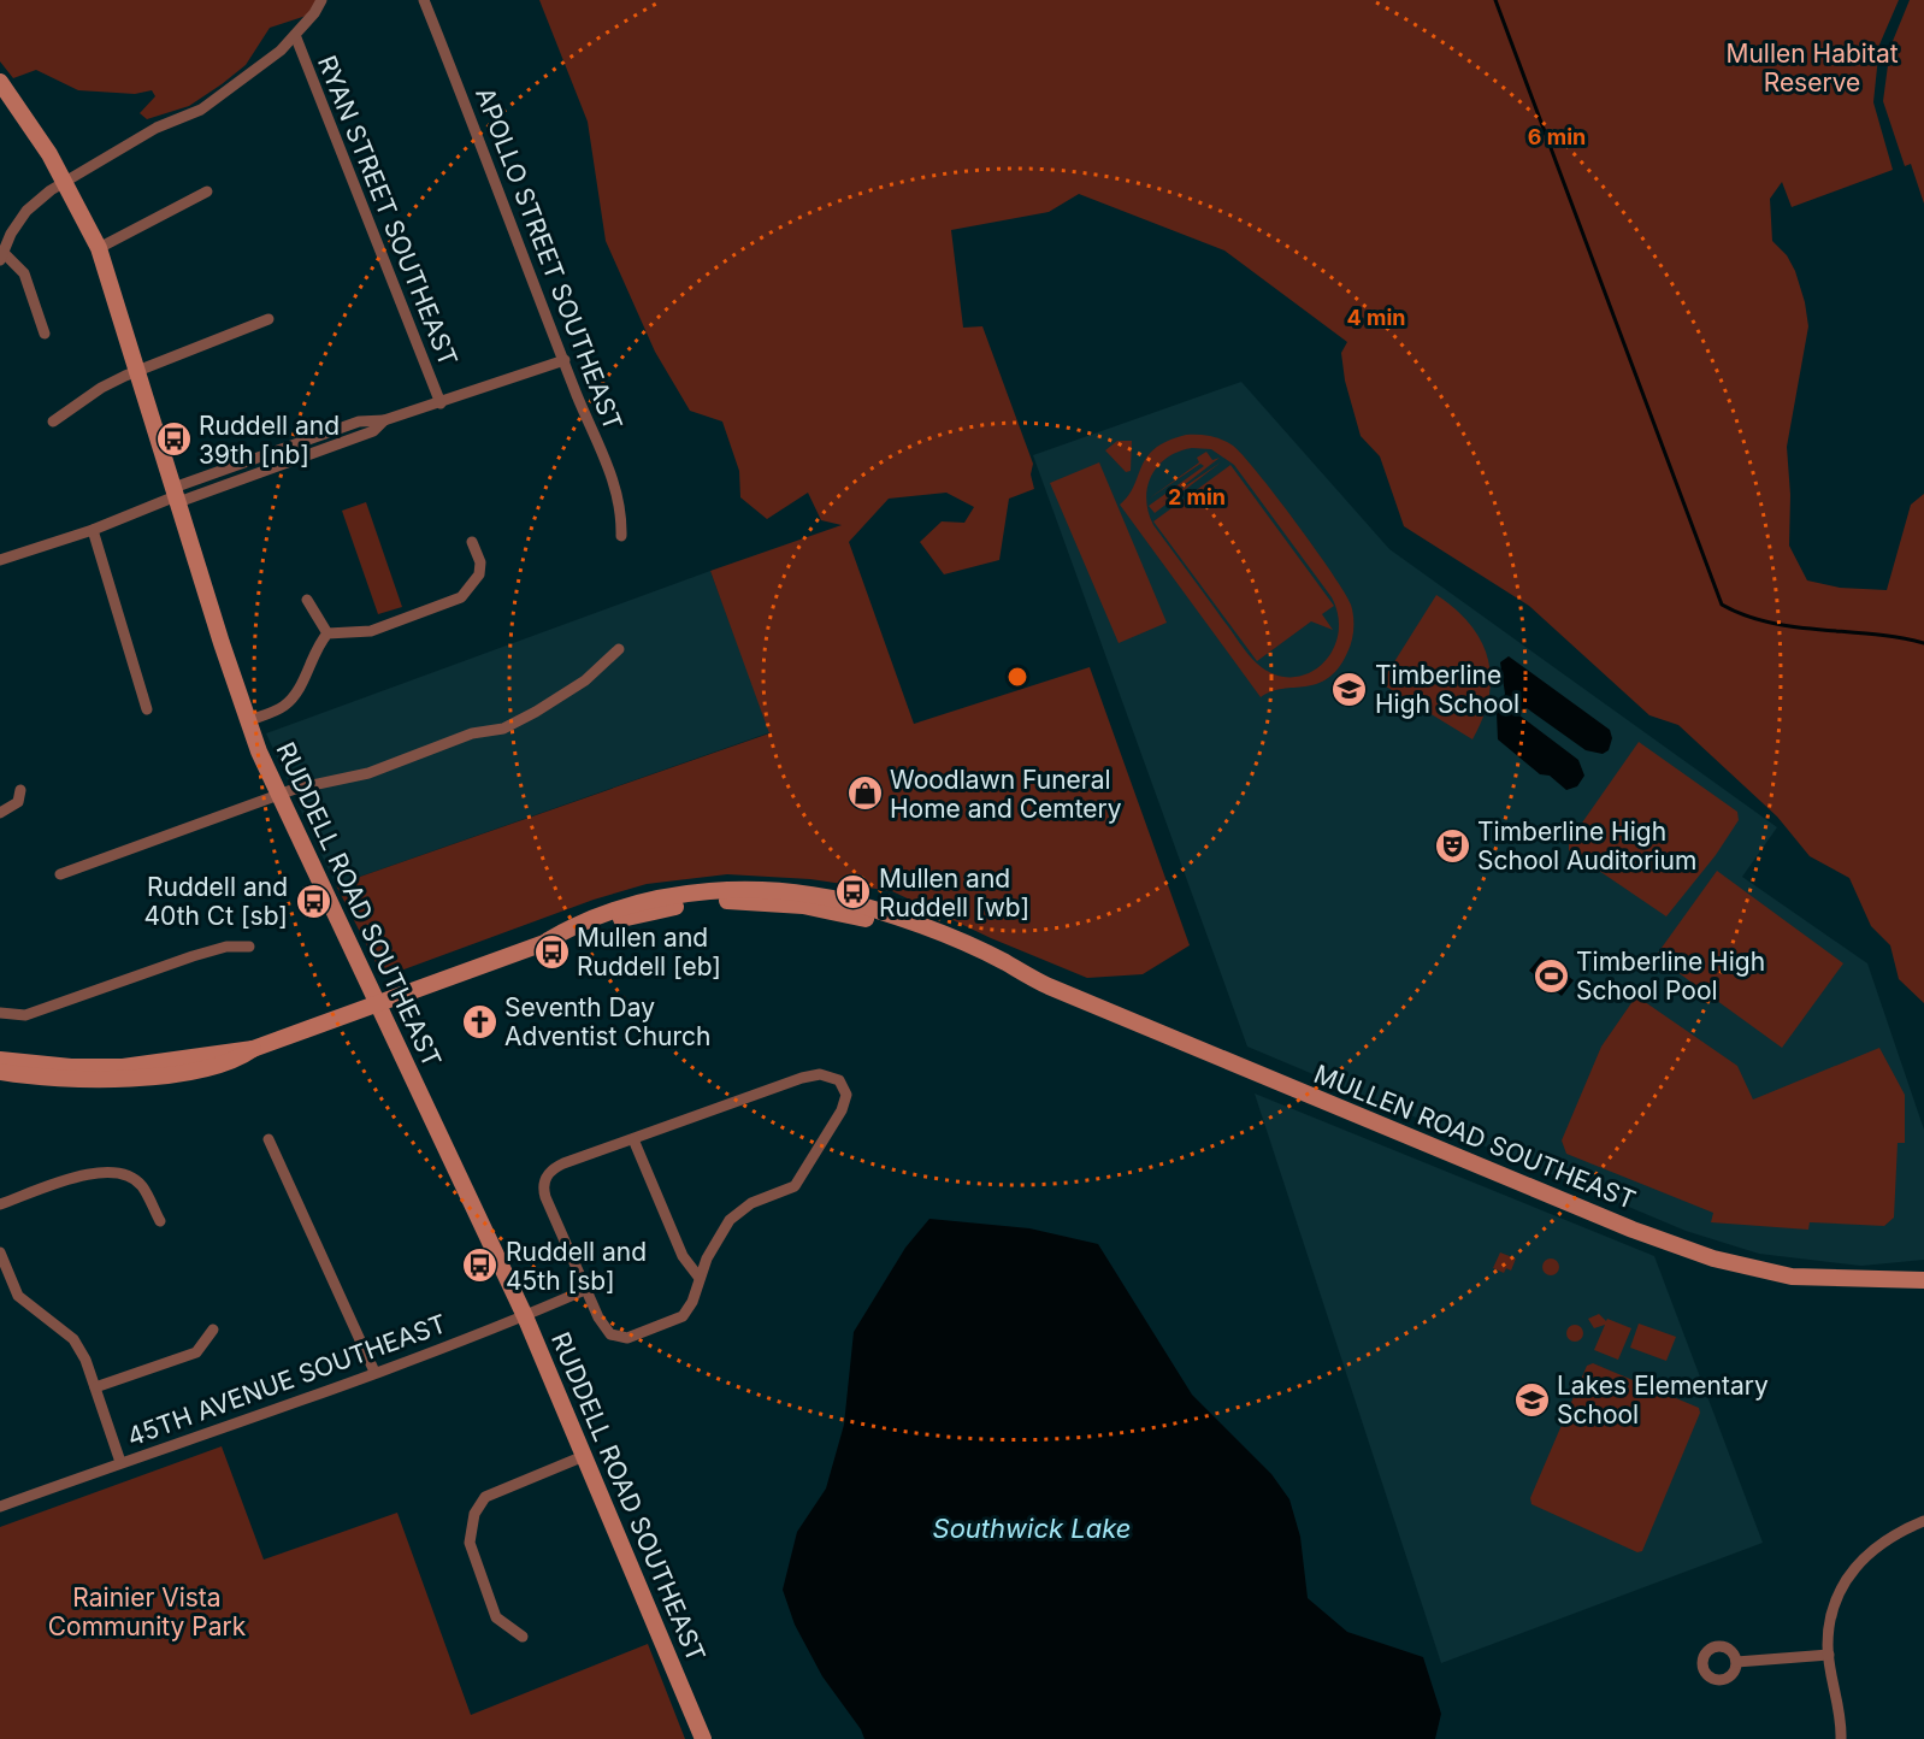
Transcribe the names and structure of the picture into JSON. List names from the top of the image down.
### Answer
{
  "streets": {
    "street": [
      "RYAN STREET SOUTHEAST",
      "APOLLO STREET SOUTHEAST",
      "RUDDELL ROAD SOUTHEAST",
      "MULLEN ROAD SOUTHEAST",
      "45TH AVENUE SOUTHEAST"
    ]
  },
  "crossings": [
    ["RUDDELL ROAD SOUTHEAST", "MULLEN ROAD SOUTHEAST"],
    ["RUDDELL ROAD SOUTHEAST", "45TH AVENUE SOUTHEAST"]
  ],
  "water": ["Southwick Lake"],
  "parks": ["Mullen Habitat Reserve", "Rainier Vista Community Park"],
  "places": {
    "bus stop": [
      "Ruddell and 39th [nb]",
      "Mullen and Ruddell [wb]",
      "Ruddell and 40th Ct [sb]",
      "Mullen and Ruddell [eb]",
      "Ruddell and 45th [sb]"
    ],
    "school or university": ["Timberline High School", "Lakes Elementary School"],
    "shop": ["Woodlawn Funeral Home and Cemtery"],
    "theatre": ["Timberline High School Auditorium"],
    "sports": ["Timberline High School Pool"],
    "church": ["Seventh Day Adventist Church"]
  },
  "rings": ["6 min", "4 min", "2 min"]
}
